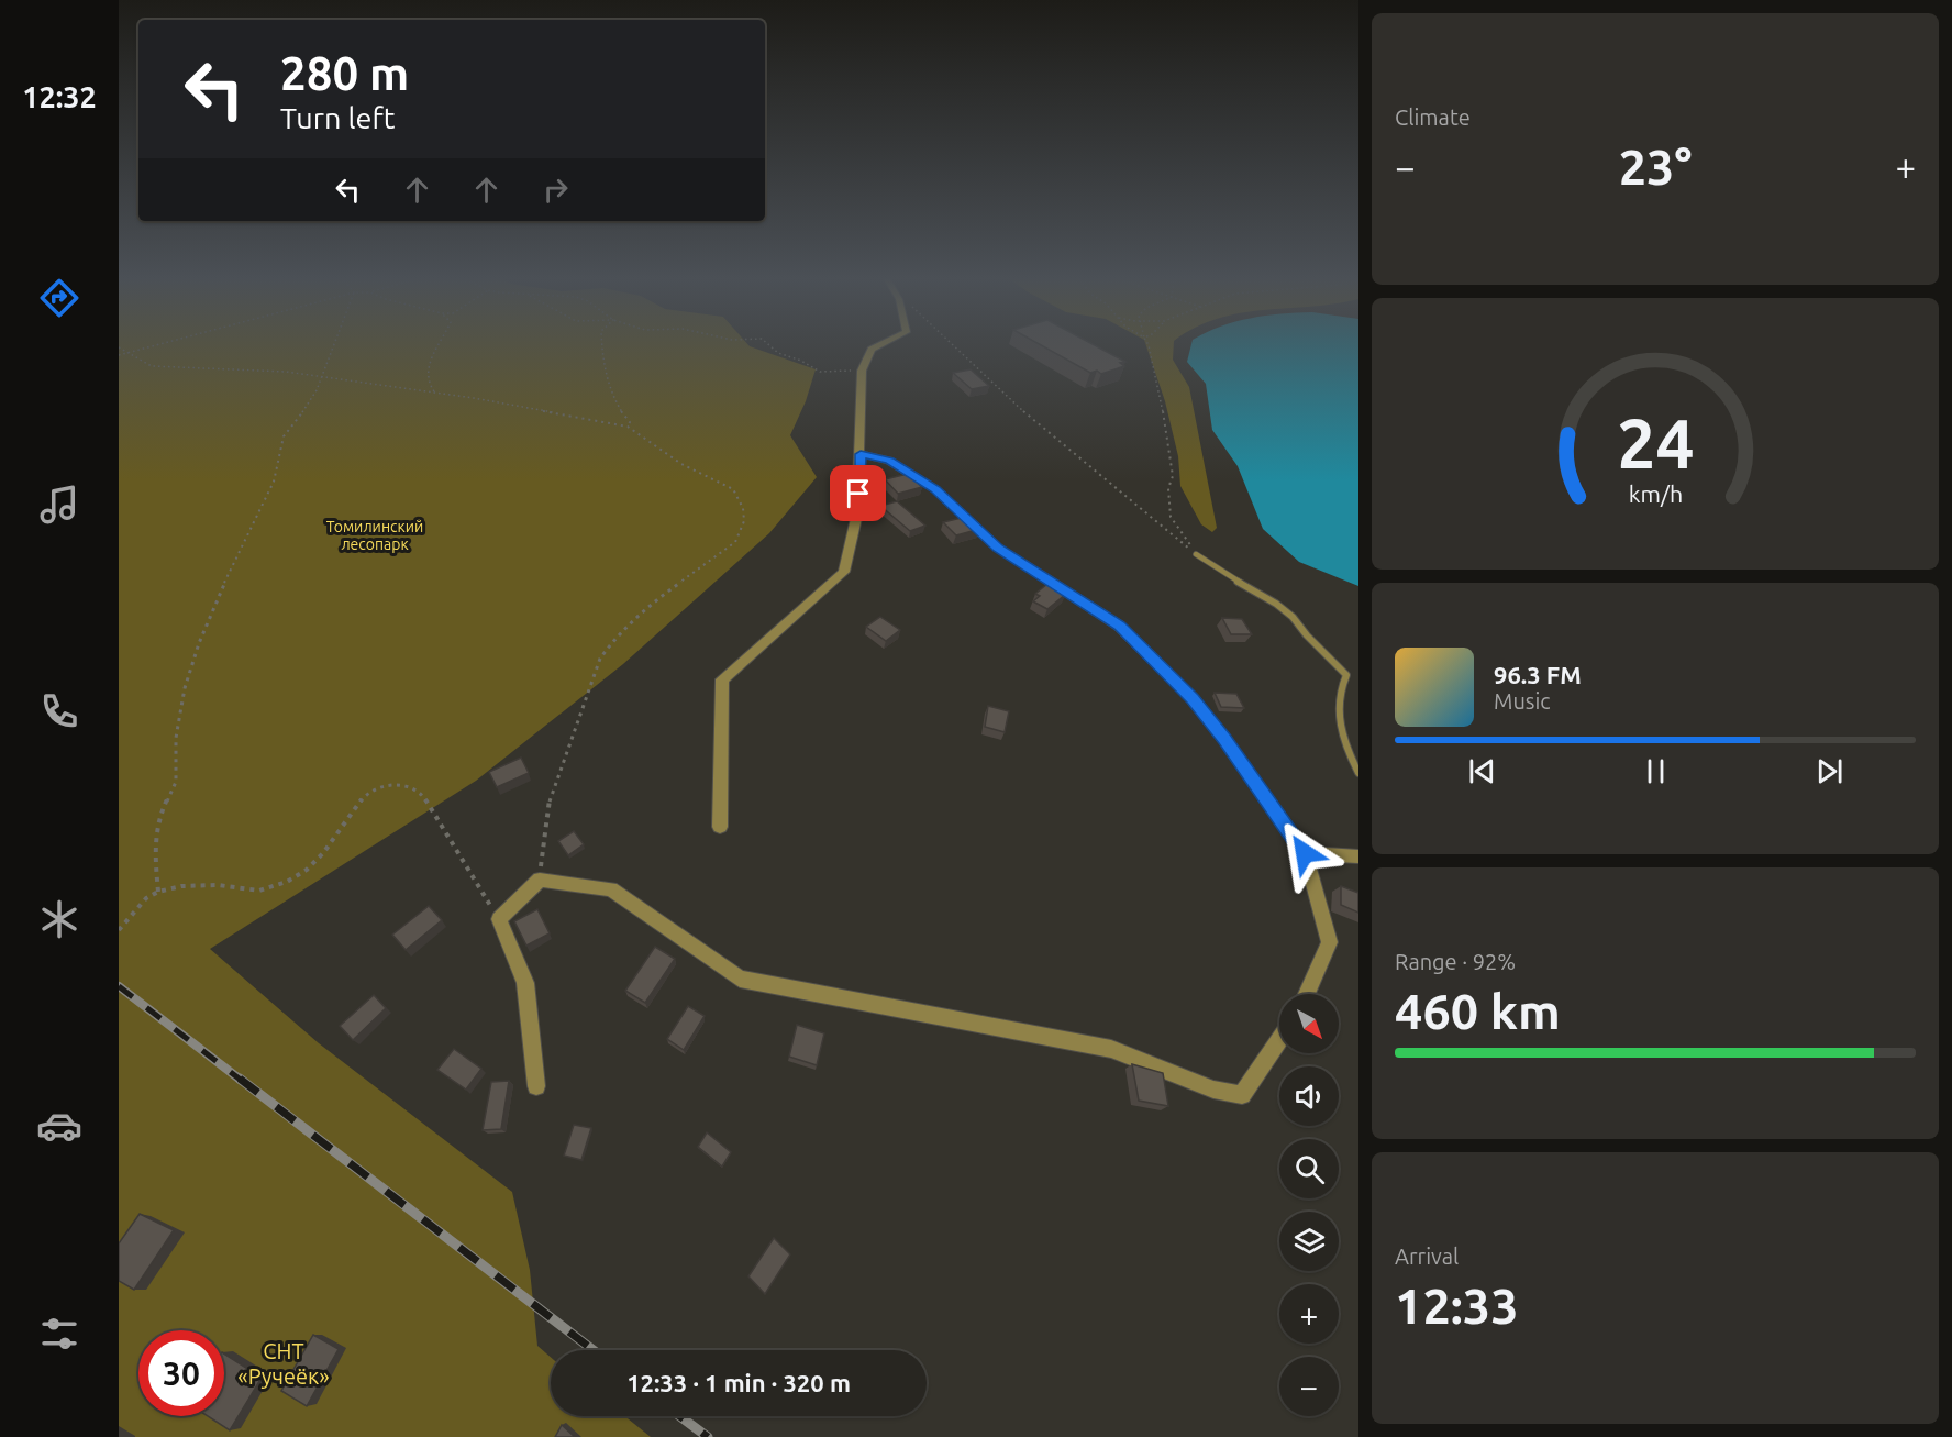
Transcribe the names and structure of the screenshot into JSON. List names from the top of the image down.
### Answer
{
  "parks": ["Томилинский лесопарк", "СНТ «Ручеёк»"],
  "north": "bottom right",
  "page": {
    "tabs": "12:32",
    "tile": [
      "Climate",
      ["Range · 92%", "460 km"],
      ["Arrival", "12:33"]
    ],
    "turn": ["280 m", "Turn left"],
    "heat": ["−", "23°", "+"],
    "song": ["96.3 FM", "Music"],
    "map_buttons": ["+", "−"],
    "limit": "30",
    "trip": "12:33 · 1 min · 320 m",
    "gauge": ["24", "km/h"]
  }
}
